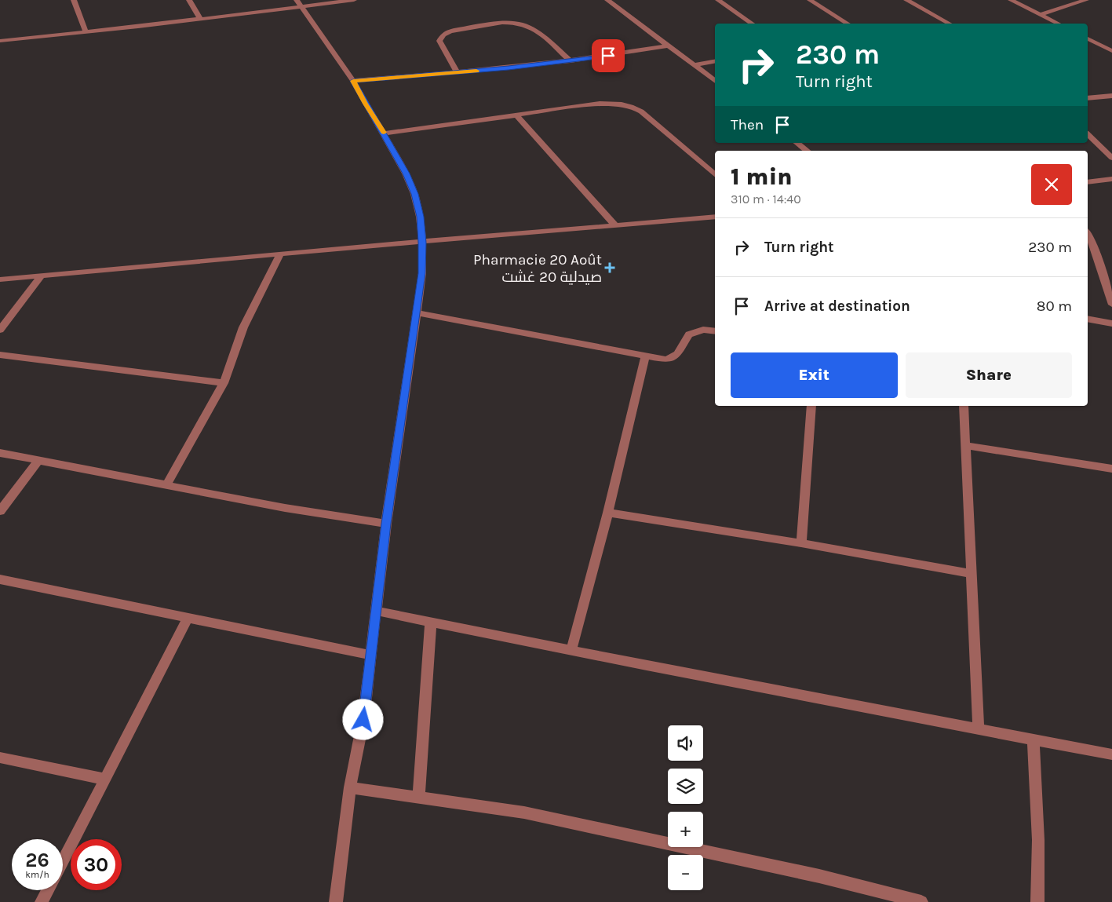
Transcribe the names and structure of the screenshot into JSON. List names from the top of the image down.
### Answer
{
  "places": {
    "health": ["Pharmacie 20 Août صيدلية 20 غشت"]
  },
  "page": {
    "turn": ["230 m", "Turn right"],
    "then": "Then",
    "heading": ["1 min", "310 m · 14:40"],
    "list": [
      {
        "name": "Turn right",
        "value": "230 m"
      },
      {
        "name": "Arrive at destination",
        "value": "80 m"
      }
    ],
    "buttons": ["Exit", "Share"],
    "map_buttons": ["+", "−"],
    "speed": "26 km/h",
    "limit": "30"
  }
}
